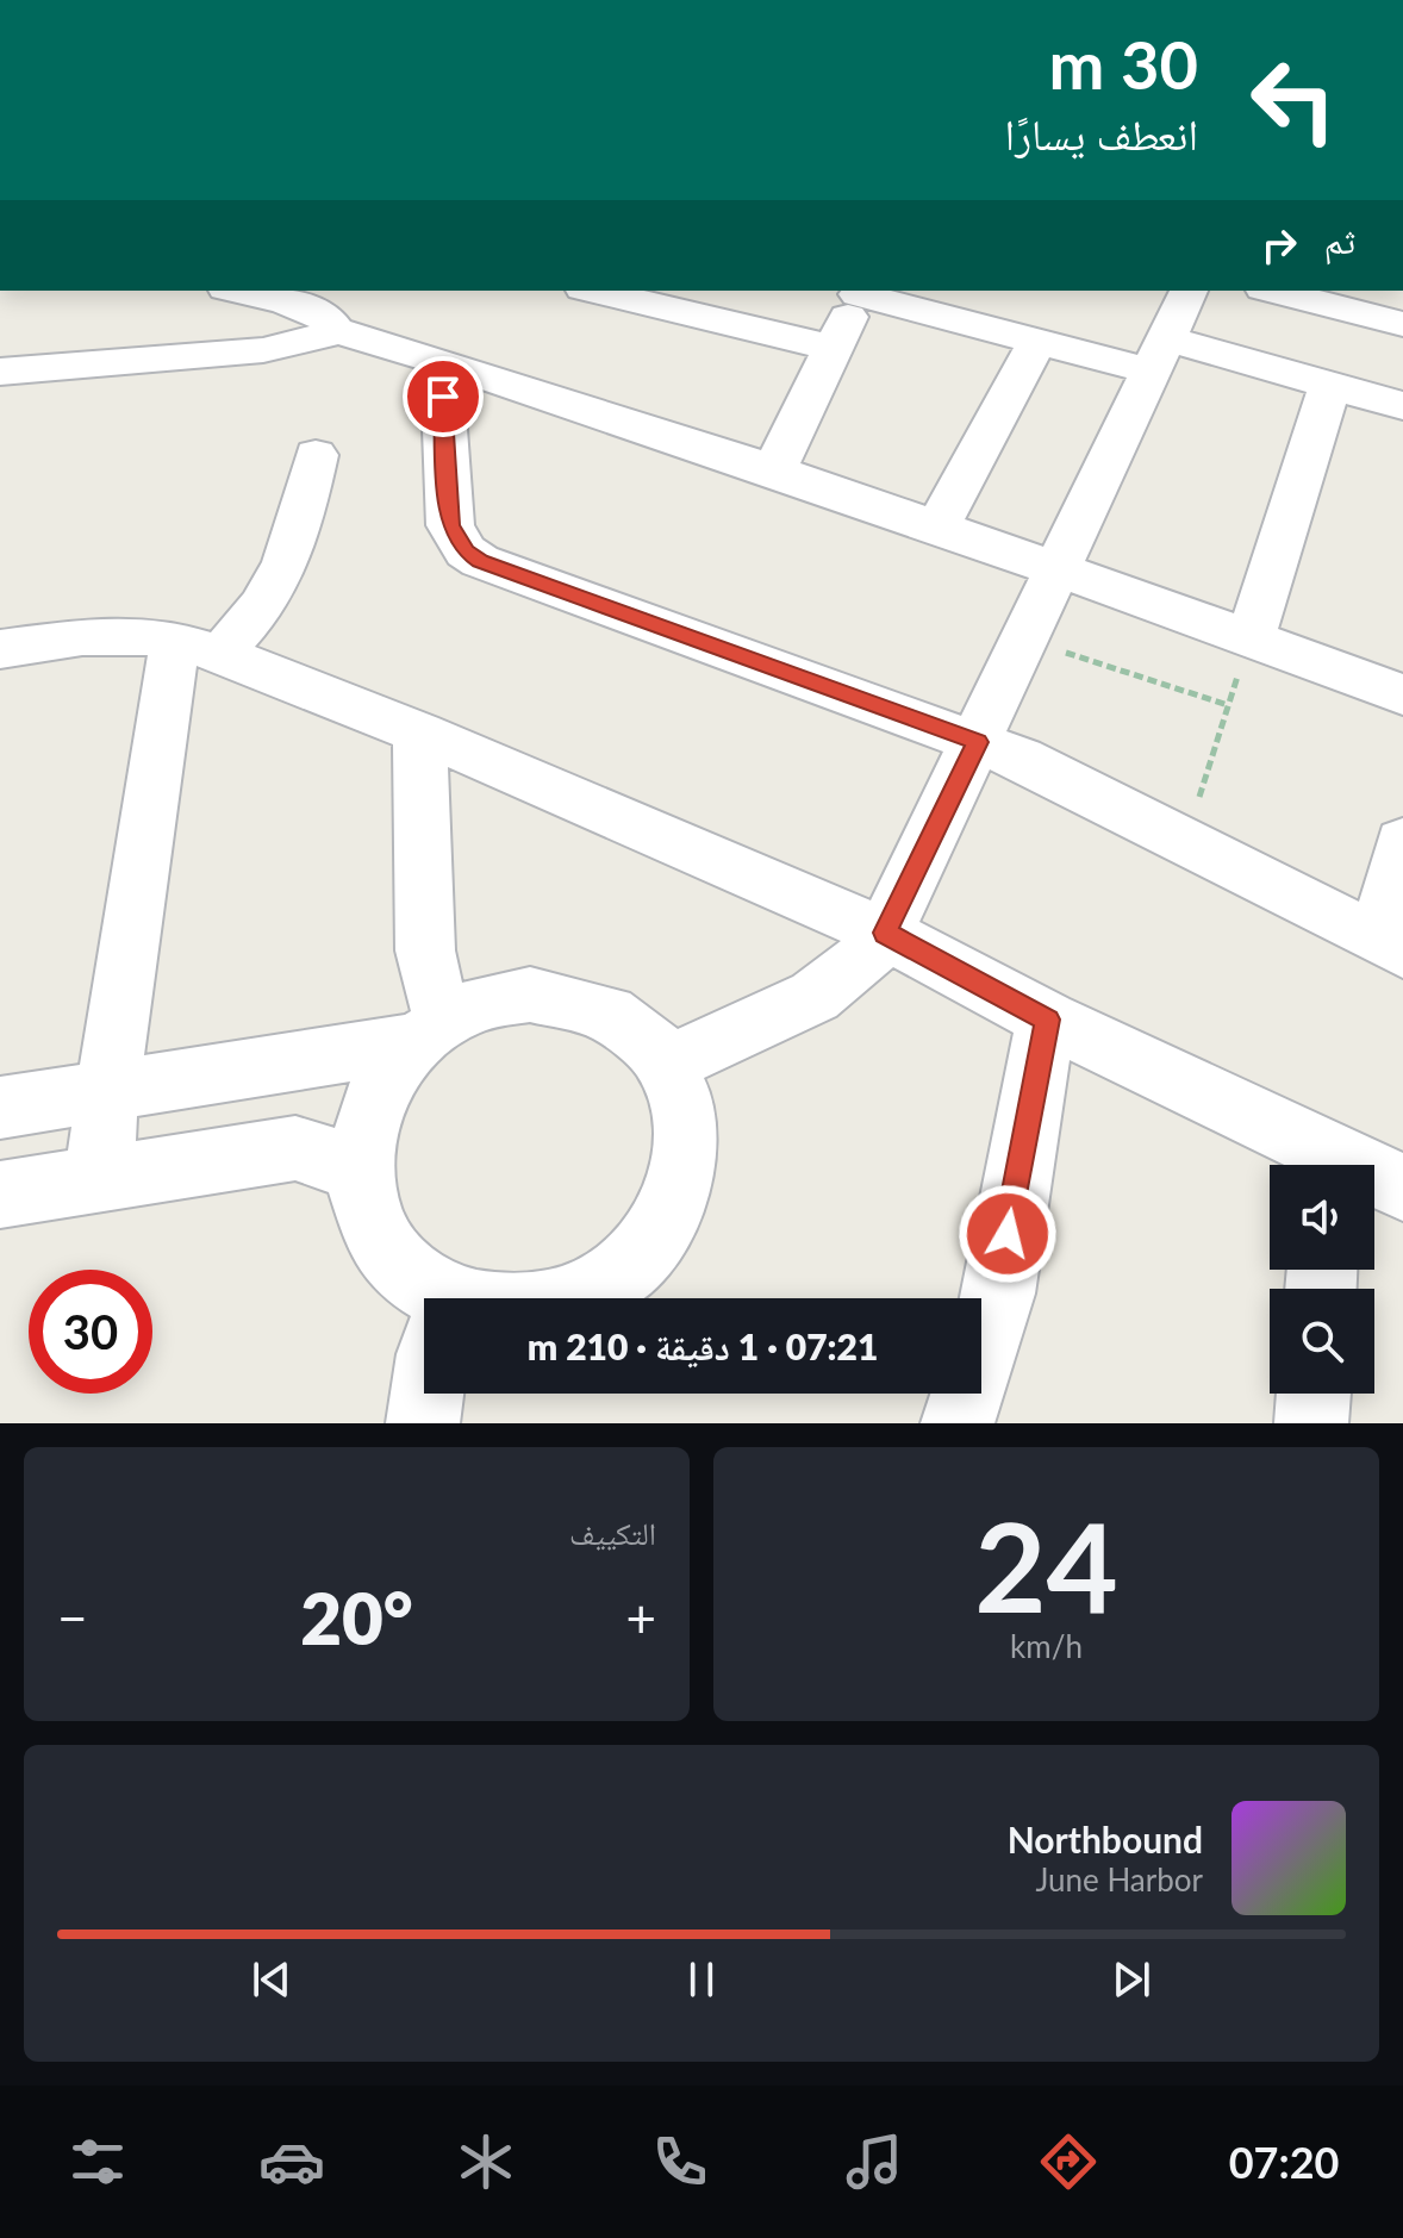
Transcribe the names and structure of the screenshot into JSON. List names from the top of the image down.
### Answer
{
  "page": {
    "turn": ["30 m", "انعطف يسارًا"],
    "then": "ثم",
    "limit": "30",
    "trip": "07:21 · 1 دقيقة · 210 m",
    "tile": [
      ["24", "km/h"],
      "التكييف"
    ],
    "heat": ["−", "20°", "+"],
    "song": ["Northbound", "June Harbor"],
    "tabs": "07:20"
  }
}
